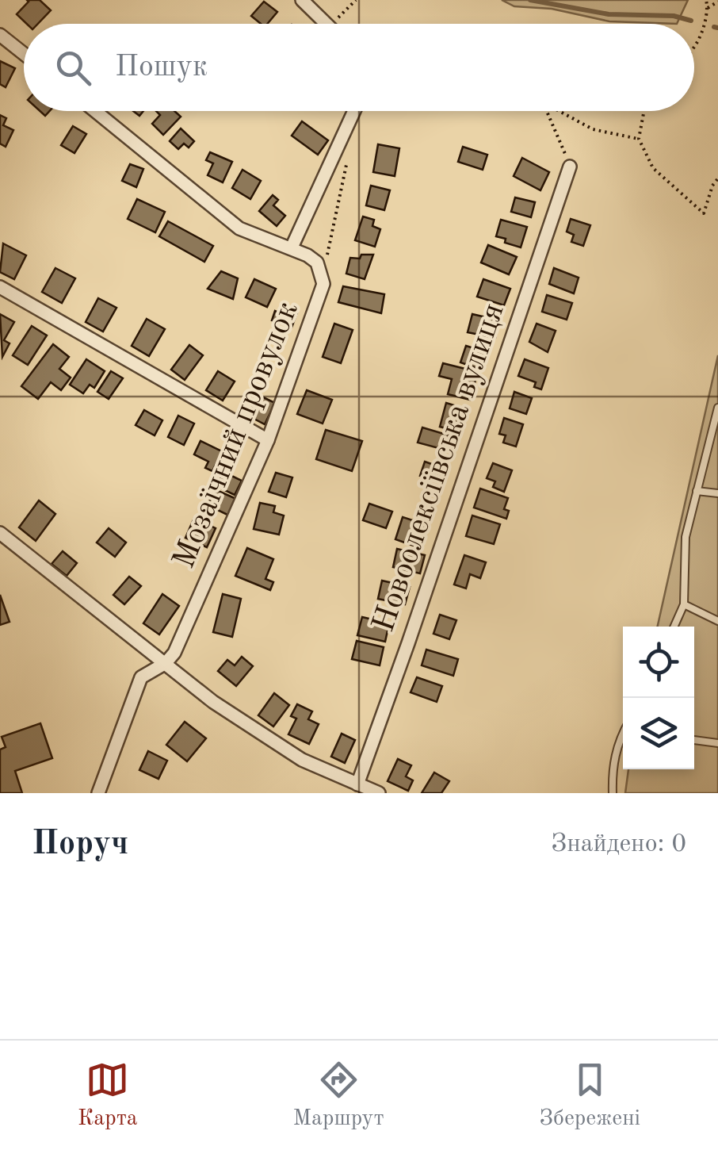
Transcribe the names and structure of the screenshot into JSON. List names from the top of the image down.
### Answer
{
  "streets": {
    "street": ["Мозаїчний провулок", "Новоолексіївська вулиця"]
  },
  "page": {
    "search": "Пошук",
    "heading": ["Поруч", "Знайдено: 0"],
    "nav": ["Карта", "Маршрут", "Збережені"]
  }
}
